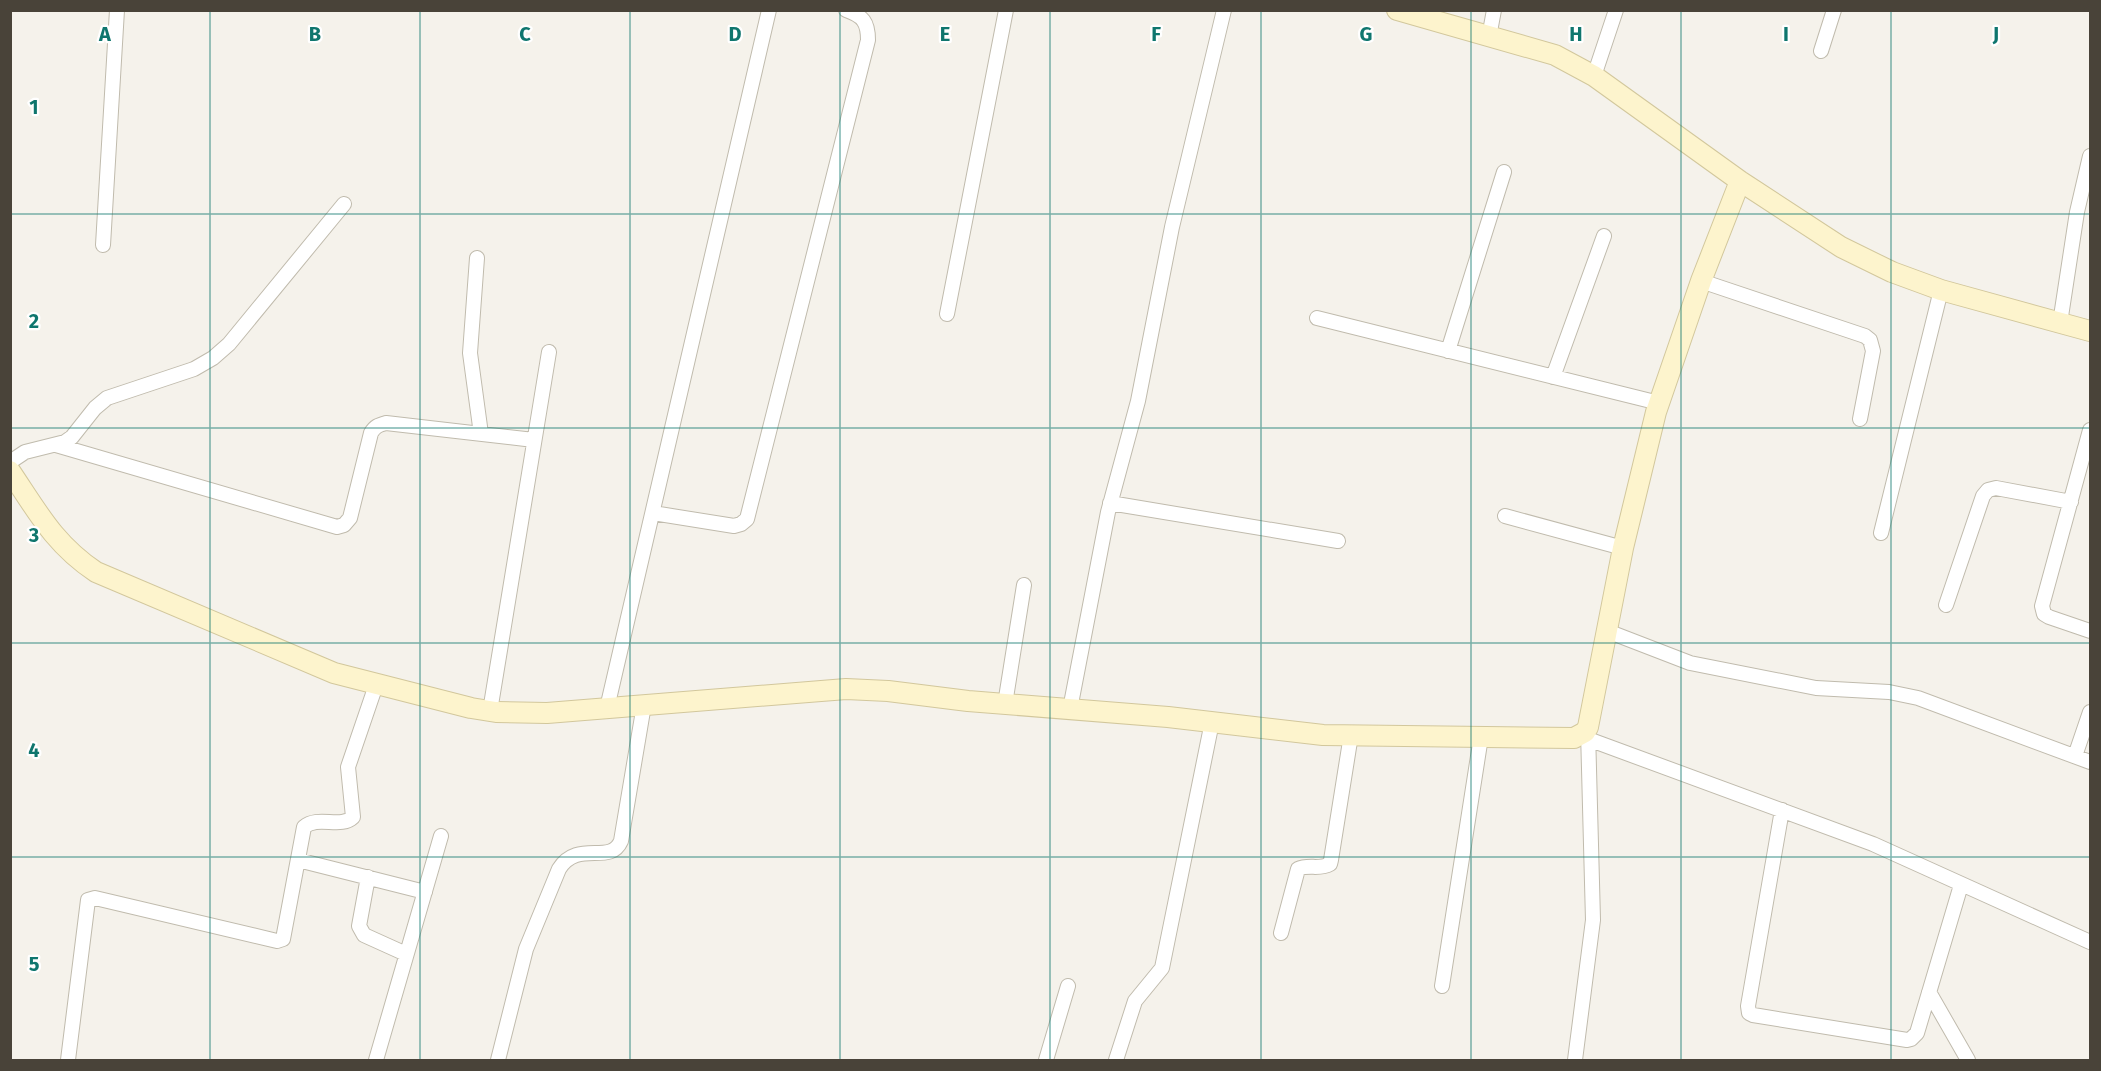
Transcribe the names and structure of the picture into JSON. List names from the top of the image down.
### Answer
{
  "grid": {
    "columns": [
      "A",
      "B",
      "C",
      "D",
      "E",
      "F",
      "G",
      "H",
      "I",
      "J"
    ],
    "rows": [
      "1",
      "2",
      "3",
      "4",
      "5"
    ]
  }
}
